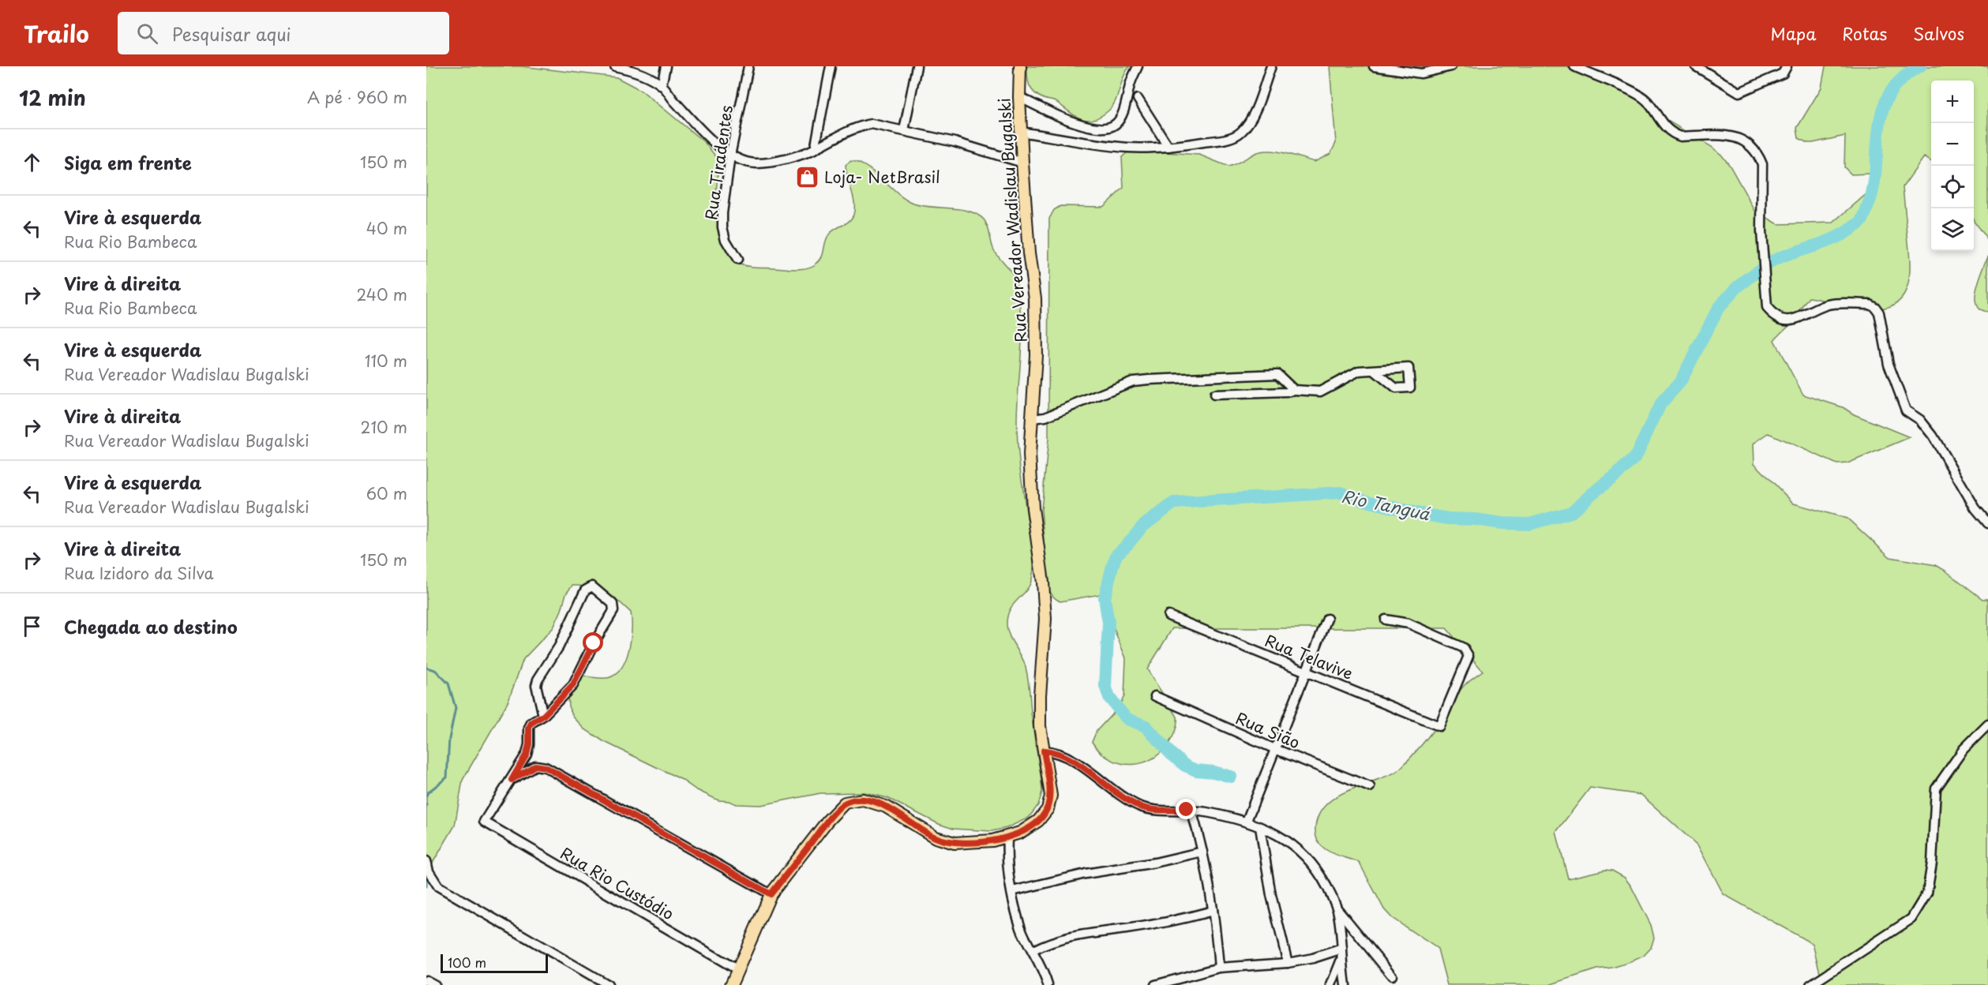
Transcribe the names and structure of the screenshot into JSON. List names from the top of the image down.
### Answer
{
  "streets": {
    "main road": ["Rua Vereador Wadislau Bugalski"],
    "street": [
      "Rua Tiradentes",
      "Rua Telavive",
      "Rua Sião",
      "Rua Rio Custódio"
    ]
  },
  "crossings": [
    ["Rua Vereador Wadislau Bugalski", "Rua Rio Custódio"]
  ],
  "water": ["Rio Tanguá"],
  "places": {
    "shop": ["Loja- NetBrasil"]
  },
  "scale_bar": "100 m",
  "page": {
    "header": "Trailo",
    "search": "Pesquisar aqui",
    "nav": ["Mapa", "Rotas", "Salvos"],
    "heading": ["12 min", "A pé · 960 m"],
    "map_buttons": ["+", "−"],
    "list": [
      ["Siga em frente", "150 m"],
      ["Vire à esquerda", "Rua Rio Bambeca", "40 m"],
      ["Vire à direita", "Rua Rio Bambeca", "240 m"],
      ["Vire à esquerda", "Rua Vereador Wadislau Bugalski", "110 m"],
      ["Vire à direita", "Rua Vereador Wadislau Bugalski", "210 m"],
      ["Vire à esquerda", "Rua Vereador Wadislau Bugalski", "60 m"],
      ["Vire à direita", "Rua Izidoro da Silva", "150 m"],
      "Chegada ao destino"
    ],
    "scale": "100 m"
  }
}
